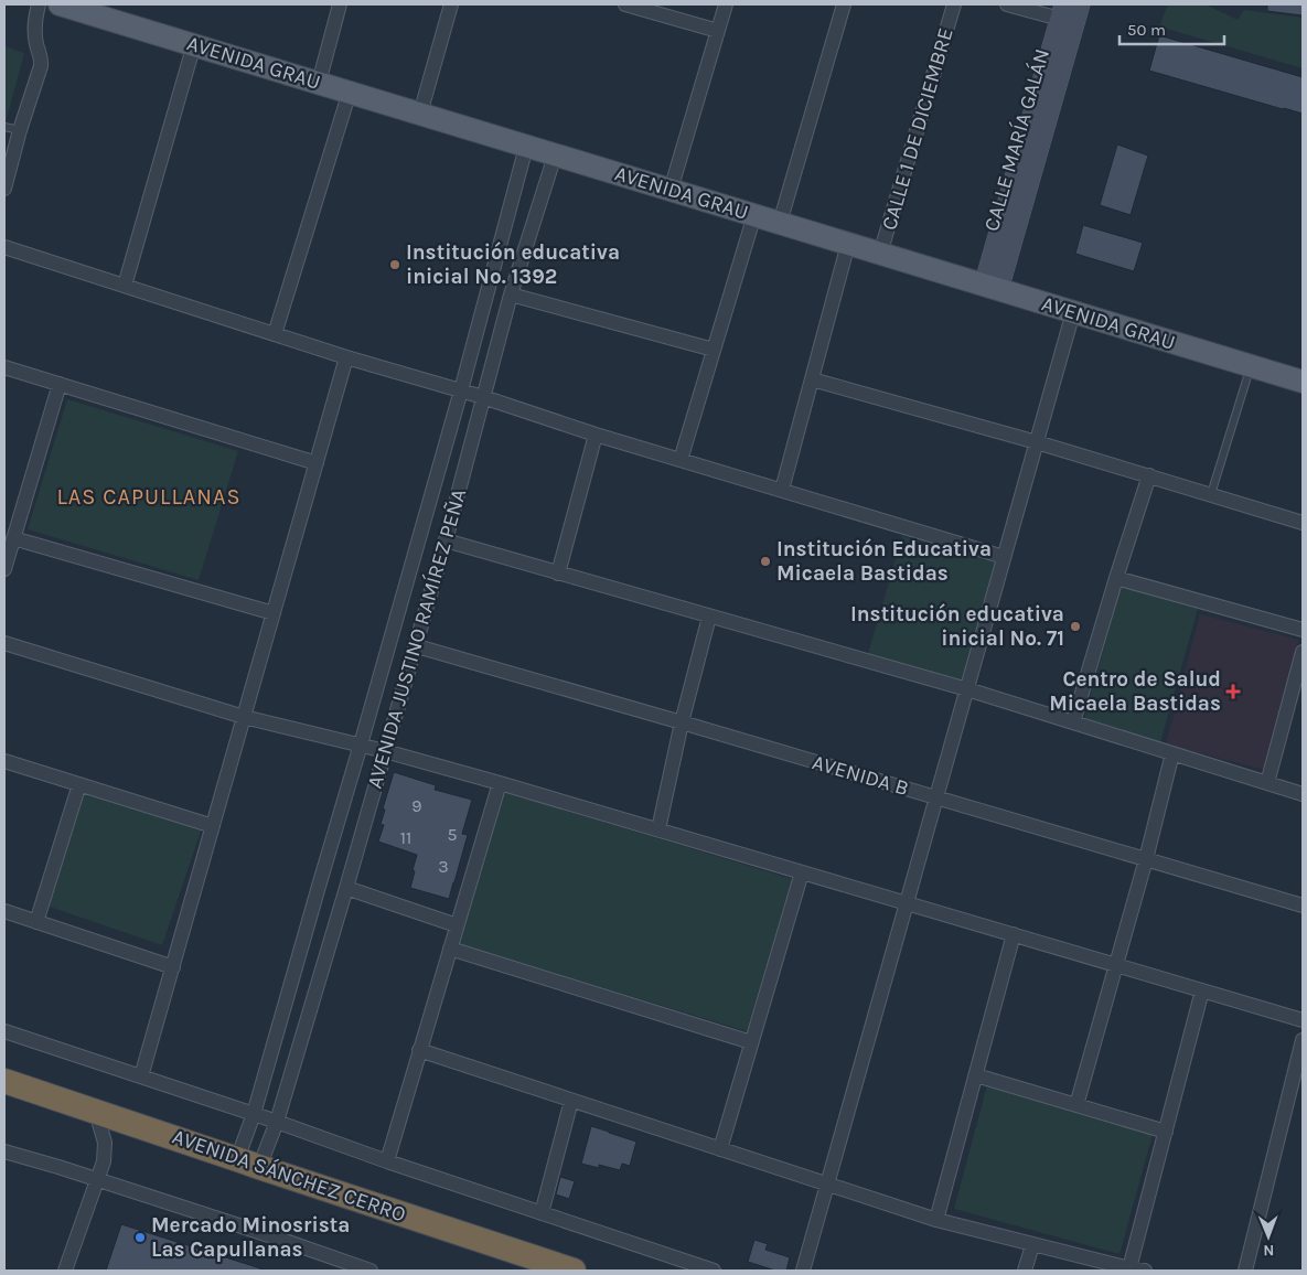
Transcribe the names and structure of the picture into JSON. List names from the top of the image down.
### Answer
{
  "streets": {
    "highway": ["AVENIDA SÁNCHEZ CERRO"],
    "main road": ["AVENIDA GRAU"],
    "street": [
      "CALLE 1 DE DICIEMBRE",
      "CALLE MARÍA GALÁN",
      "AVENIDA JUSTINO RAMÍREZ PEÑA",
      "AVENIDA B"
    ]
  },
  "crossings": [
    ["AVENIDA GRAU", "CALLE 1 DE DICIEMBRE"],
    ["AVENIDA GRAU", "CALLE MARÍA GALÁN"],
    ["AVENIDA GRAU", "AVENIDA JUSTINO RAMÍREZ PEÑA"],
    ["AVENIDA JUSTINO RAMÍREZ PEÑA", "AVENIDA B"],
    ["AVENIDA JUSTINO RAMÍREZ PEÑA", "AVENIDA SÁNCHEZ CERRO"]
  ],
  "districts": ["LAS CAPULLANAS"],
  "places": {
    "other": [
      "Institución educativa inicial No. 1392",
      "Institución Educativa Micaela Bastidas",
      "Institución educativa inicial No. 71",
      "Mercado Minosrista Las Capullanas"
    ],
    "health": ["Centro de Salud Micaela Bastidas"]
  },
  "house_numbers": [
    "9",
    "5",
    "11",
    "3"
  ],
  "scale_bar": "50 m",
  "north": "bottom"
}
